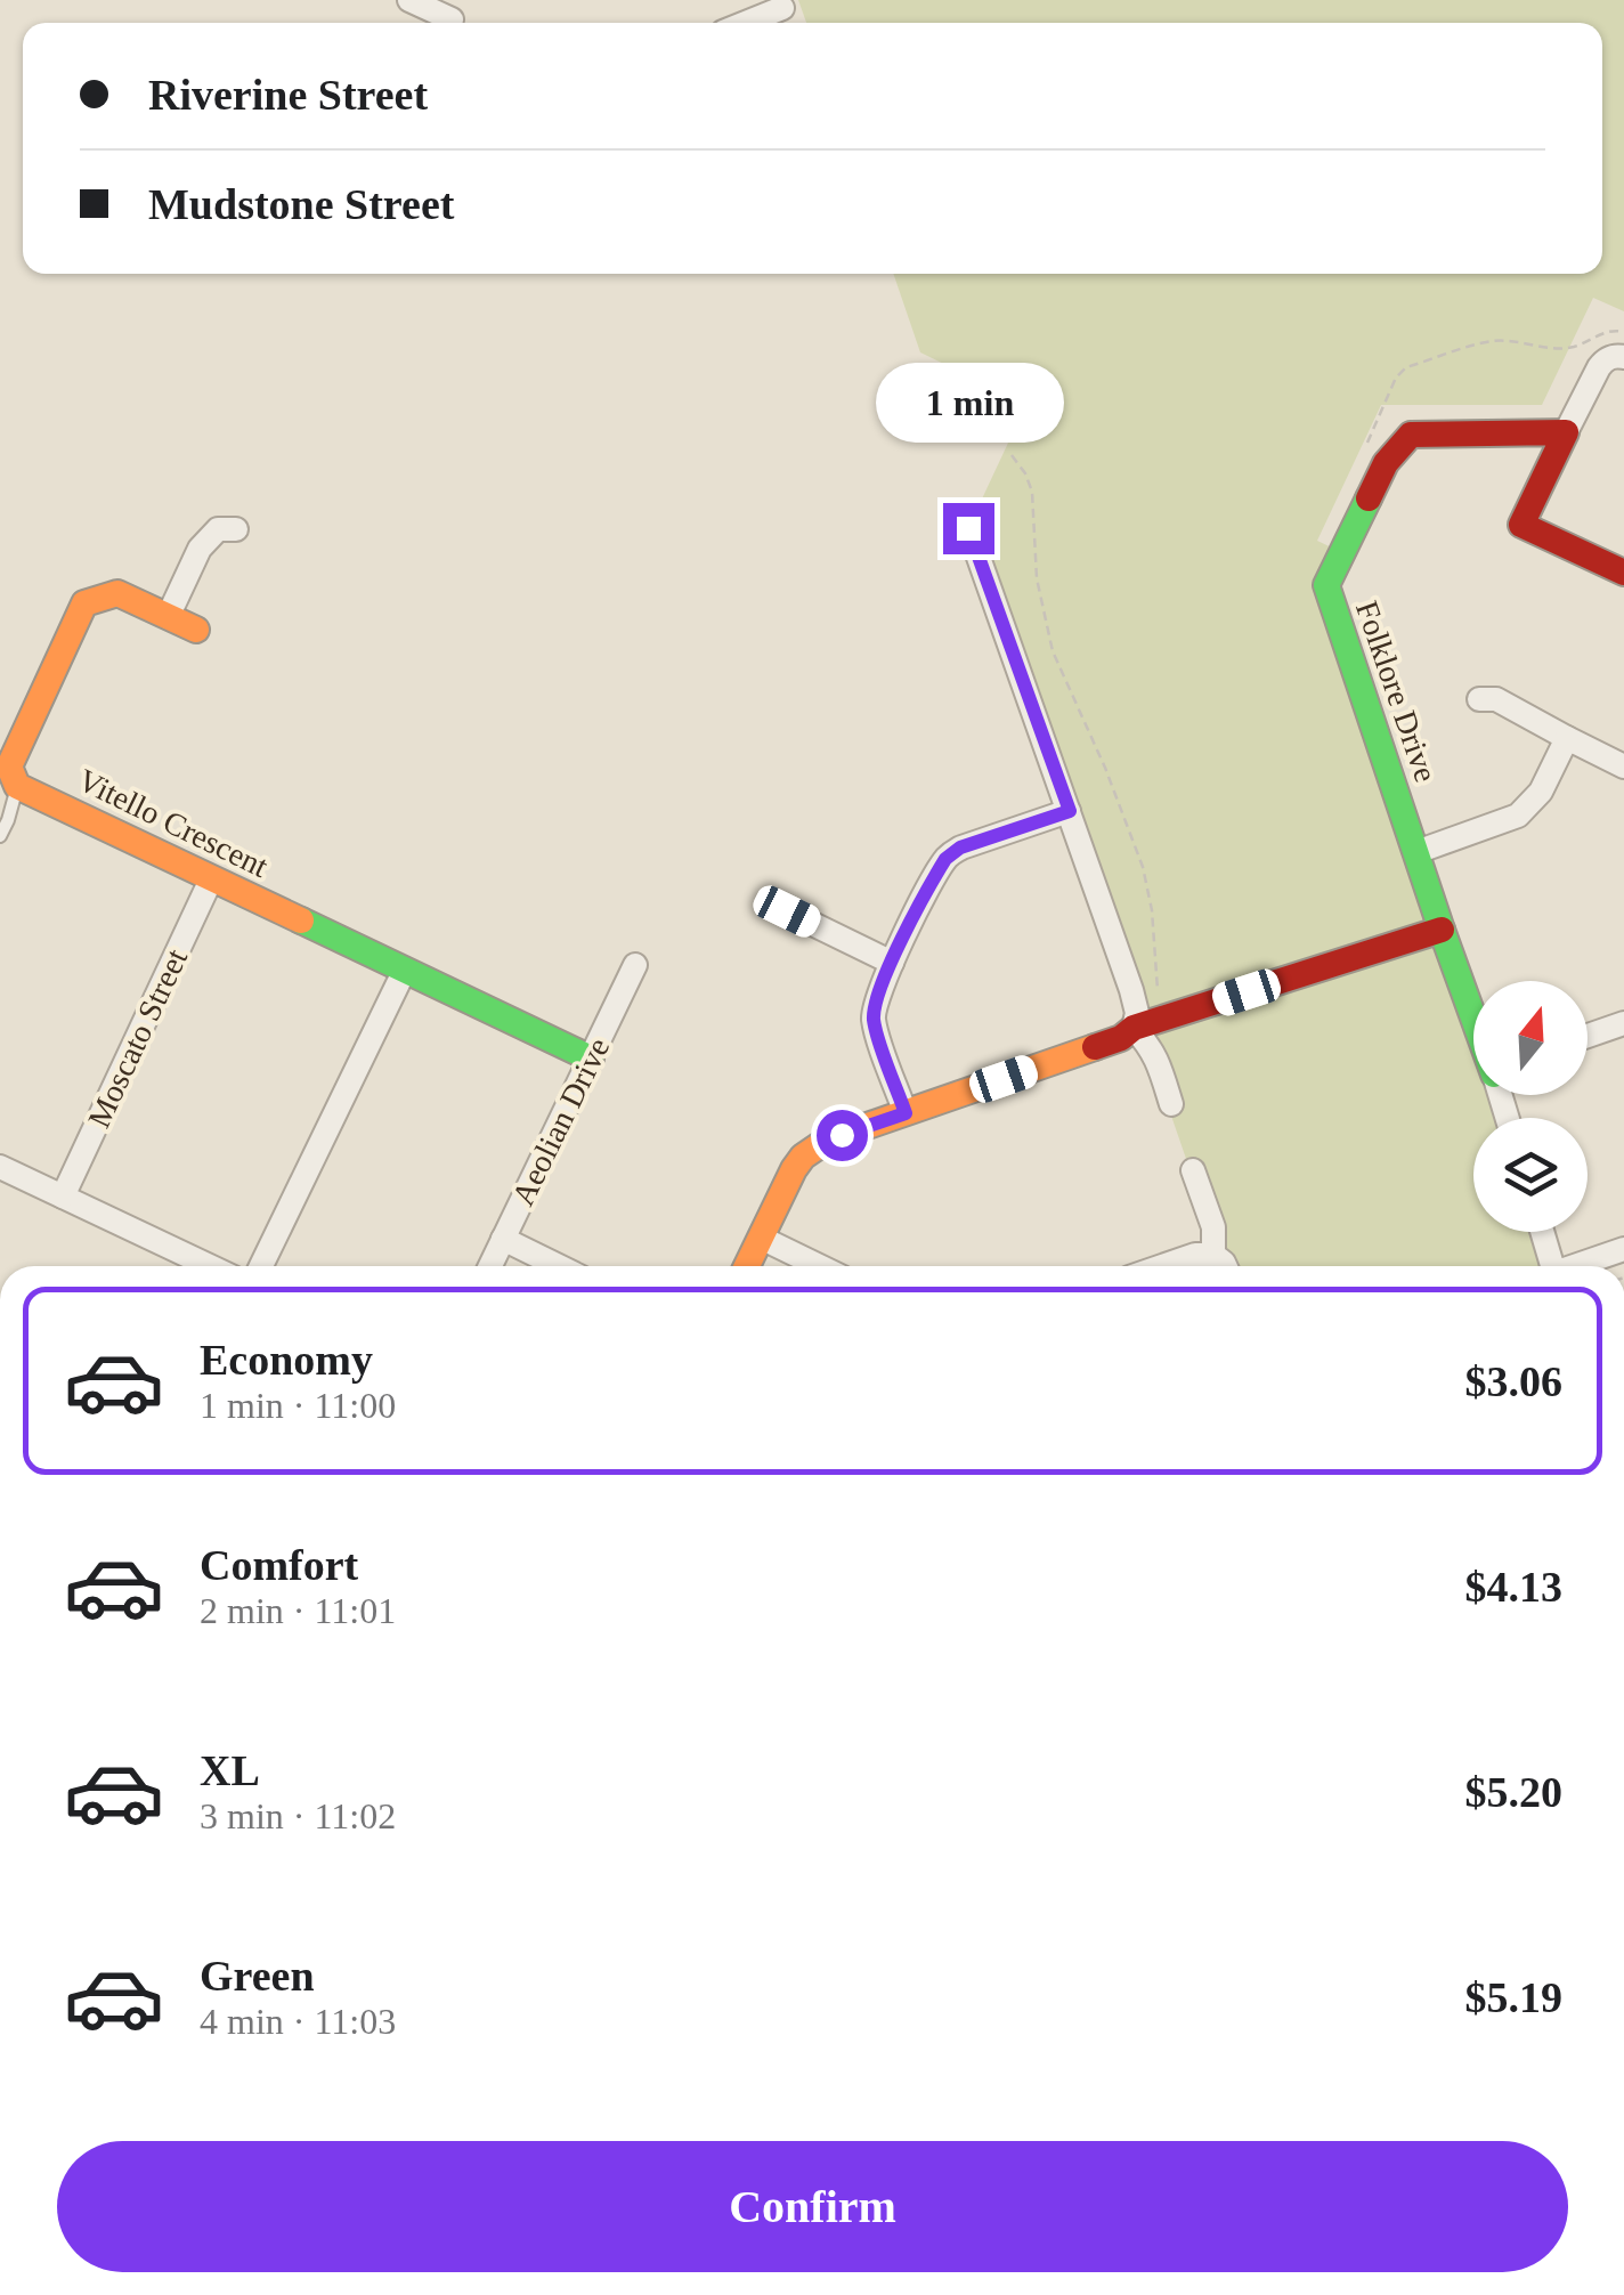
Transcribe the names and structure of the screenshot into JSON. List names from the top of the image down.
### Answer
{
  "streets": {
    "street": [
      "Folklore Drive",
      "Vitello Crescent",
      "Moscato Street",
      "Aeolian Drive"
    ]
  },
  "crossings": [
    ["Vitello Crescent", "Moscato Street"],
    ["Vitello Crescent", "Aeolian Drive"]
  ],
  "north": "top",
  "page": {
    "banner": ["Riverine Street", "Mudstone Street"],
    "bubble": "1 min",
    "list": [
      {
        "name": "Economy",
        "note": "1 min · 11:00",
        "value": "$3.06"
      },
      {
        "name": "Comfort",
        "note": "2 min · 11:01",
        "value": "$4.13"
      },
      {
        "name": "XL",
        "note": "3 min · 11:02",
        "value": "$5.20"
      },
      {
        "name": "Green",
        "note": "4 min · 11:03",
        "value": "$5.19"
      }
    ],
    "buttons": "Confirm"
  }
}
